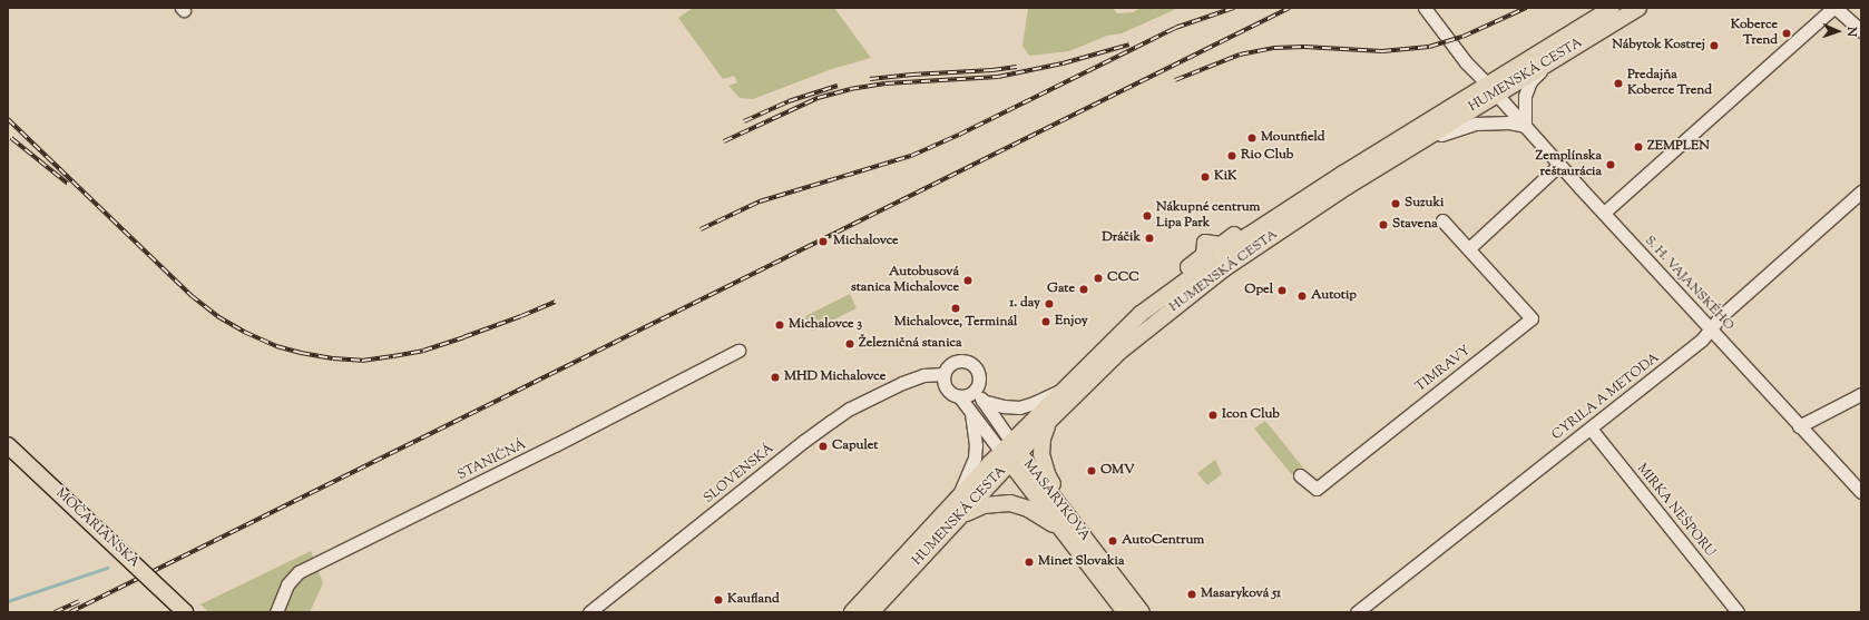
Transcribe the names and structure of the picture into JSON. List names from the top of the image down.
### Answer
{
  "streets": {
    "main road": ["HUMENSKÁ CESTA", "MASARYKOVA", "MOČARIANSKA"],
    "street": [
      "S. H. VAJANSKÉHO",
      "TIMRAVY",
      "CYRILA A METODA",
      "STANIČNÁ",
      "SLOVENSKÁ",
      "MIRKA NEŠPORU"
    ]
  },
  "crossings": [
    ["HUMENSKÁ CESTA", "S. H. VAJANSKÉHO"],
    ["HUMENSKÁ CESTA", "MASARYKOVA"],
    ["S. H. VAJANSKÉHO", "CYRILA A METODA"],
    ["CYRILA A METODA", "MIRKA NEŠPORU"]
  ],
  "places": [
    "Koberce Trend",
    "Nábytok Kostrej",
    "Predajňa Koberce Trend",
    "Mountfield",
    "ZEMPLEN",
    "Rio Club",
    "Zemplínska reštaurácia",
    "KiK",
    "Suzuki",
    "Nákupné centrum Lipa Park",
    "Stavena",
    "Dráčik",
    "Michalovce",
    "CCC",
    "Autobusová stanica Michalovce",
    "Gate",
    "Opel",
    "Autotip",
    "1. day",
    "Michalovce, Terminál",
    "Enjoy",
    "Michalovce 3",
    "Železničná stanica",
    "MHD Michalovce",
    "Icon Club",
    "Capulet",
    "OMV",
    "AutoCentrum",
    "Minet Slovakia",
    "Masaryková 51",
    "Kaufland"
  ],
  "north": "right"
}
